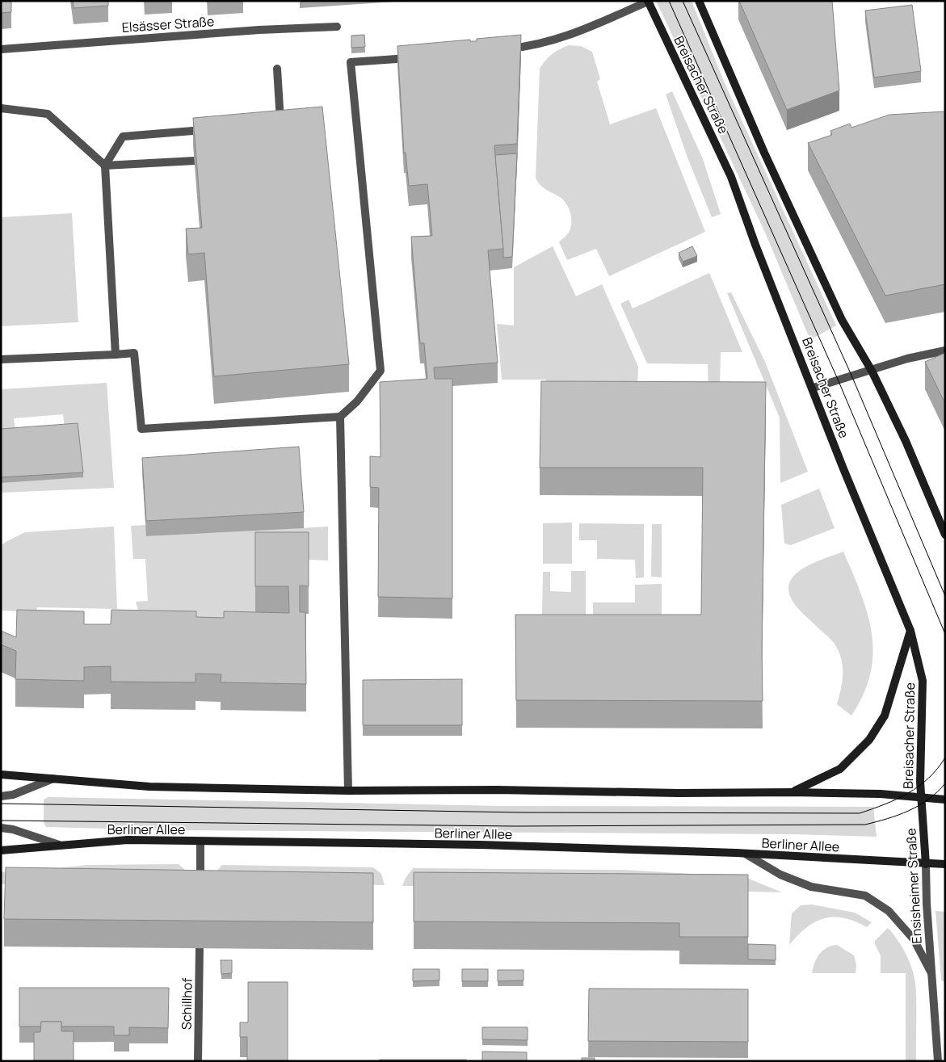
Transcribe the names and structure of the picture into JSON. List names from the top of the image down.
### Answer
{
  "streets": {
    "main road": ["Breisacher Straße", "Berliner Allee", "Ensisheimer Straße"],
    "street": ["Elsässer Straße", "Schillhof"]
  },
  "crossings": [
    ["Breisacher Straße", "Ensisheimer Straße"],
    ["Berliner Allee", "Ensisheimer Straße"]
  ]
}
